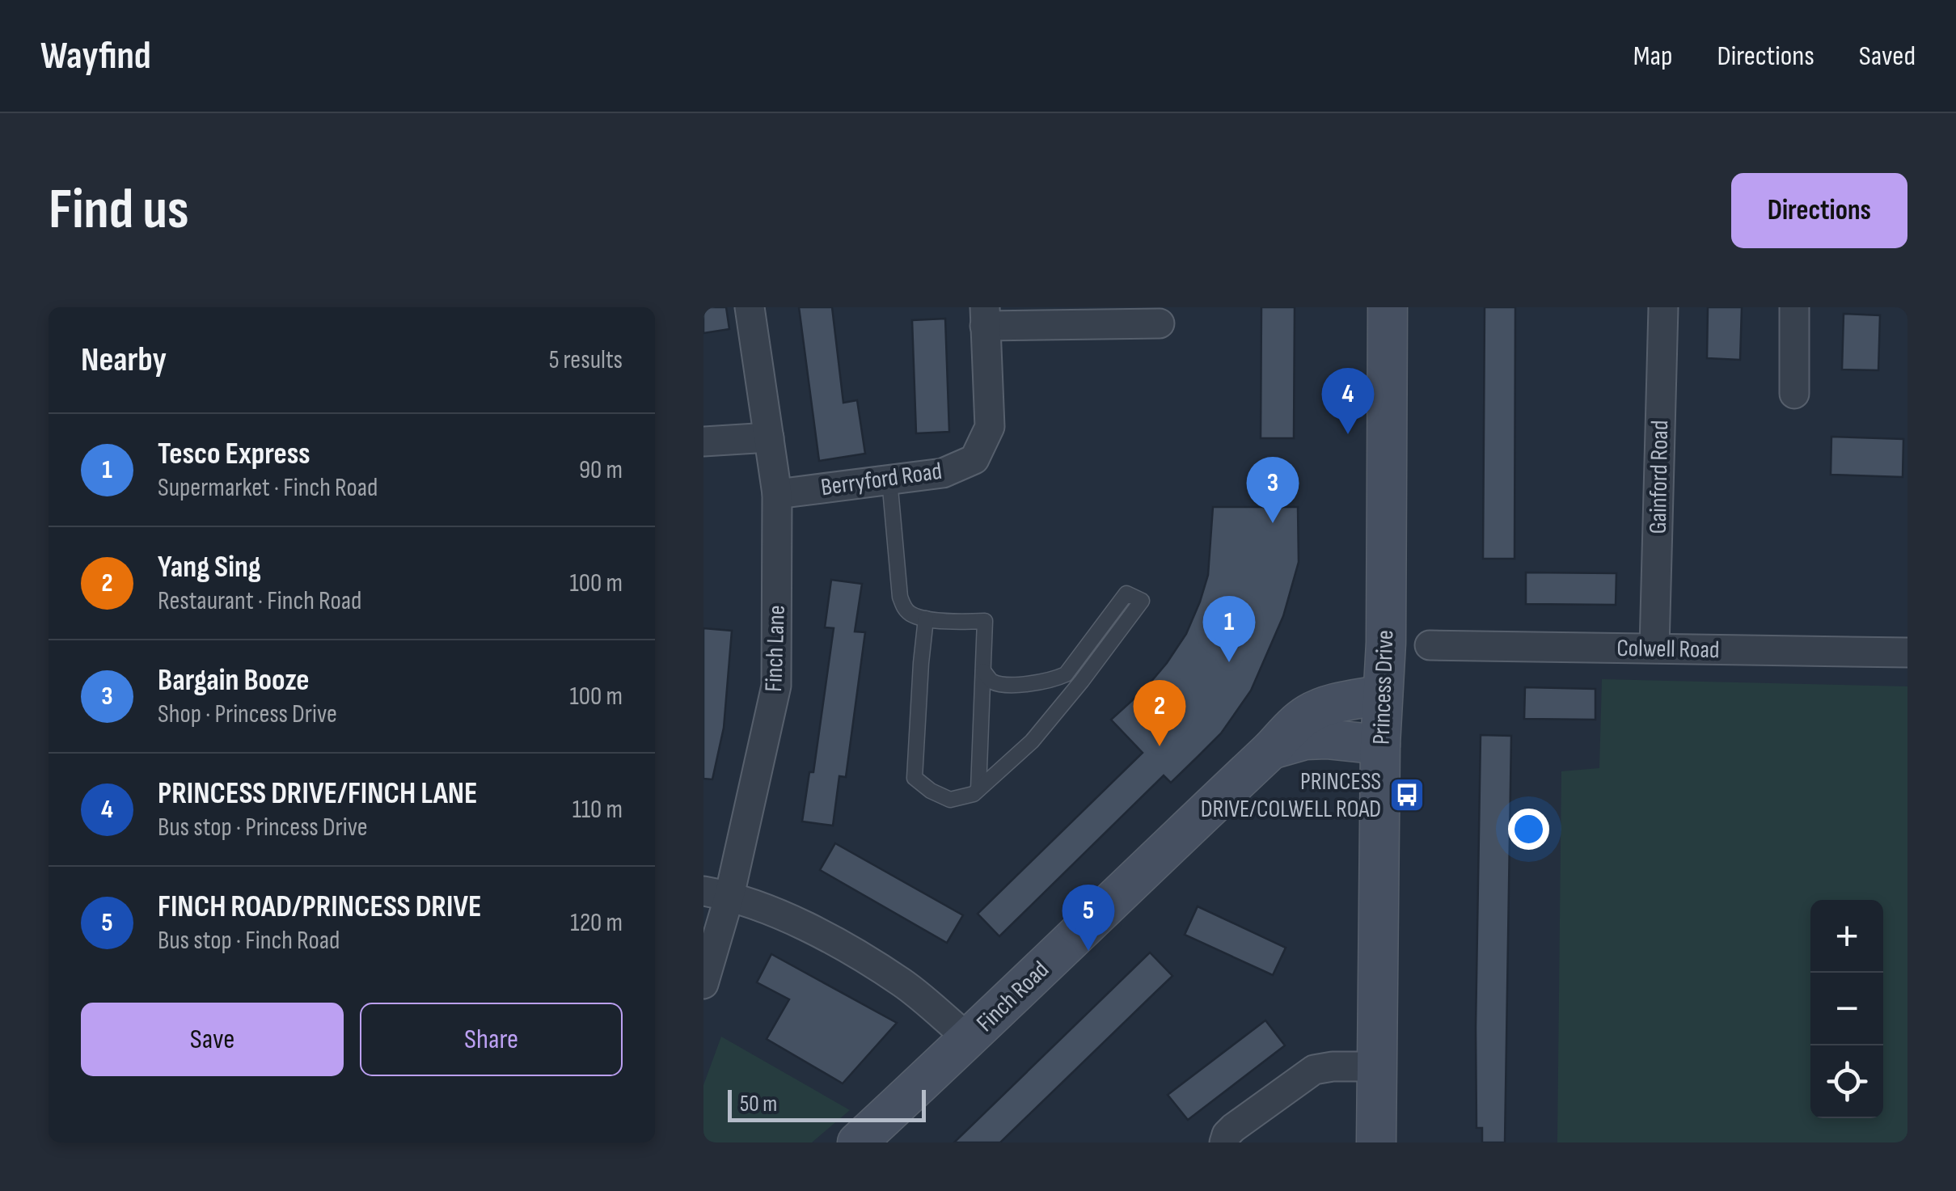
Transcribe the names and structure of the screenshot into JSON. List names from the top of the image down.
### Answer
{
  "streets": {
    "street": [
      "Gainford Road",
      "Berryford Road",
      "Finch Lane",
      "Colwell Road",
      "Princess Drive",
      "Finch Road"
    ]
  },
  "crossings": [
    ["Gainford Road", "Colwell Road"],
    ["Berryford Road", "Finch Lane"],
    ["Princess Drive", "Finch Road"]
  ],
  "places": {
    "bus stop": ["PRINCESS DRIVE/COLWELL ROAD"]
  },
  "scale_bar": "50 m",
  "page": {
    "header": "Wayfind",
    "nav": ["Map", "Directions", "Saved"],
    "buttons": [
      "Directions",
      ["Save", "Share"]
    ],
    "title": "Find us",
    "heading": ["Nearby", "5 results"],
    "pins": [
      "4",
      "3",
      "1",
      "2",
      "5"
    ],
    "list": [
      {
        "mark": "1",
        "name": "Tesco Express",
        "note": "Supermarket · Finch Road",
        "value": "90 m"
      },
      {
        "mark": "2",
        "name": "Yang Sing",
        "note": "Restaurant · Finch Road",
        "value": "100 m"
      },
      {
        "mark": "3",
        "name": "Bargain Booze",
        "note": "Shop · Princess Drive",
        "value": "100 m"
      },
      {
        "mark": "4",
        "name": "PRINCESS DRIVE/FINCH LANE",
        "note": "Bus stop · Princess Drive",
        "value": "110 m"
      },
      {
        "mark": "5",
        "name": "FINCH ROAD/PRINCESS DRIVE",
        "note": "Bus stop · Finch Road",
        "value": "120 m"
      }
    ],
    "map_buttons": ["+", "−"],
    "scale": "50 m"
  }
}
